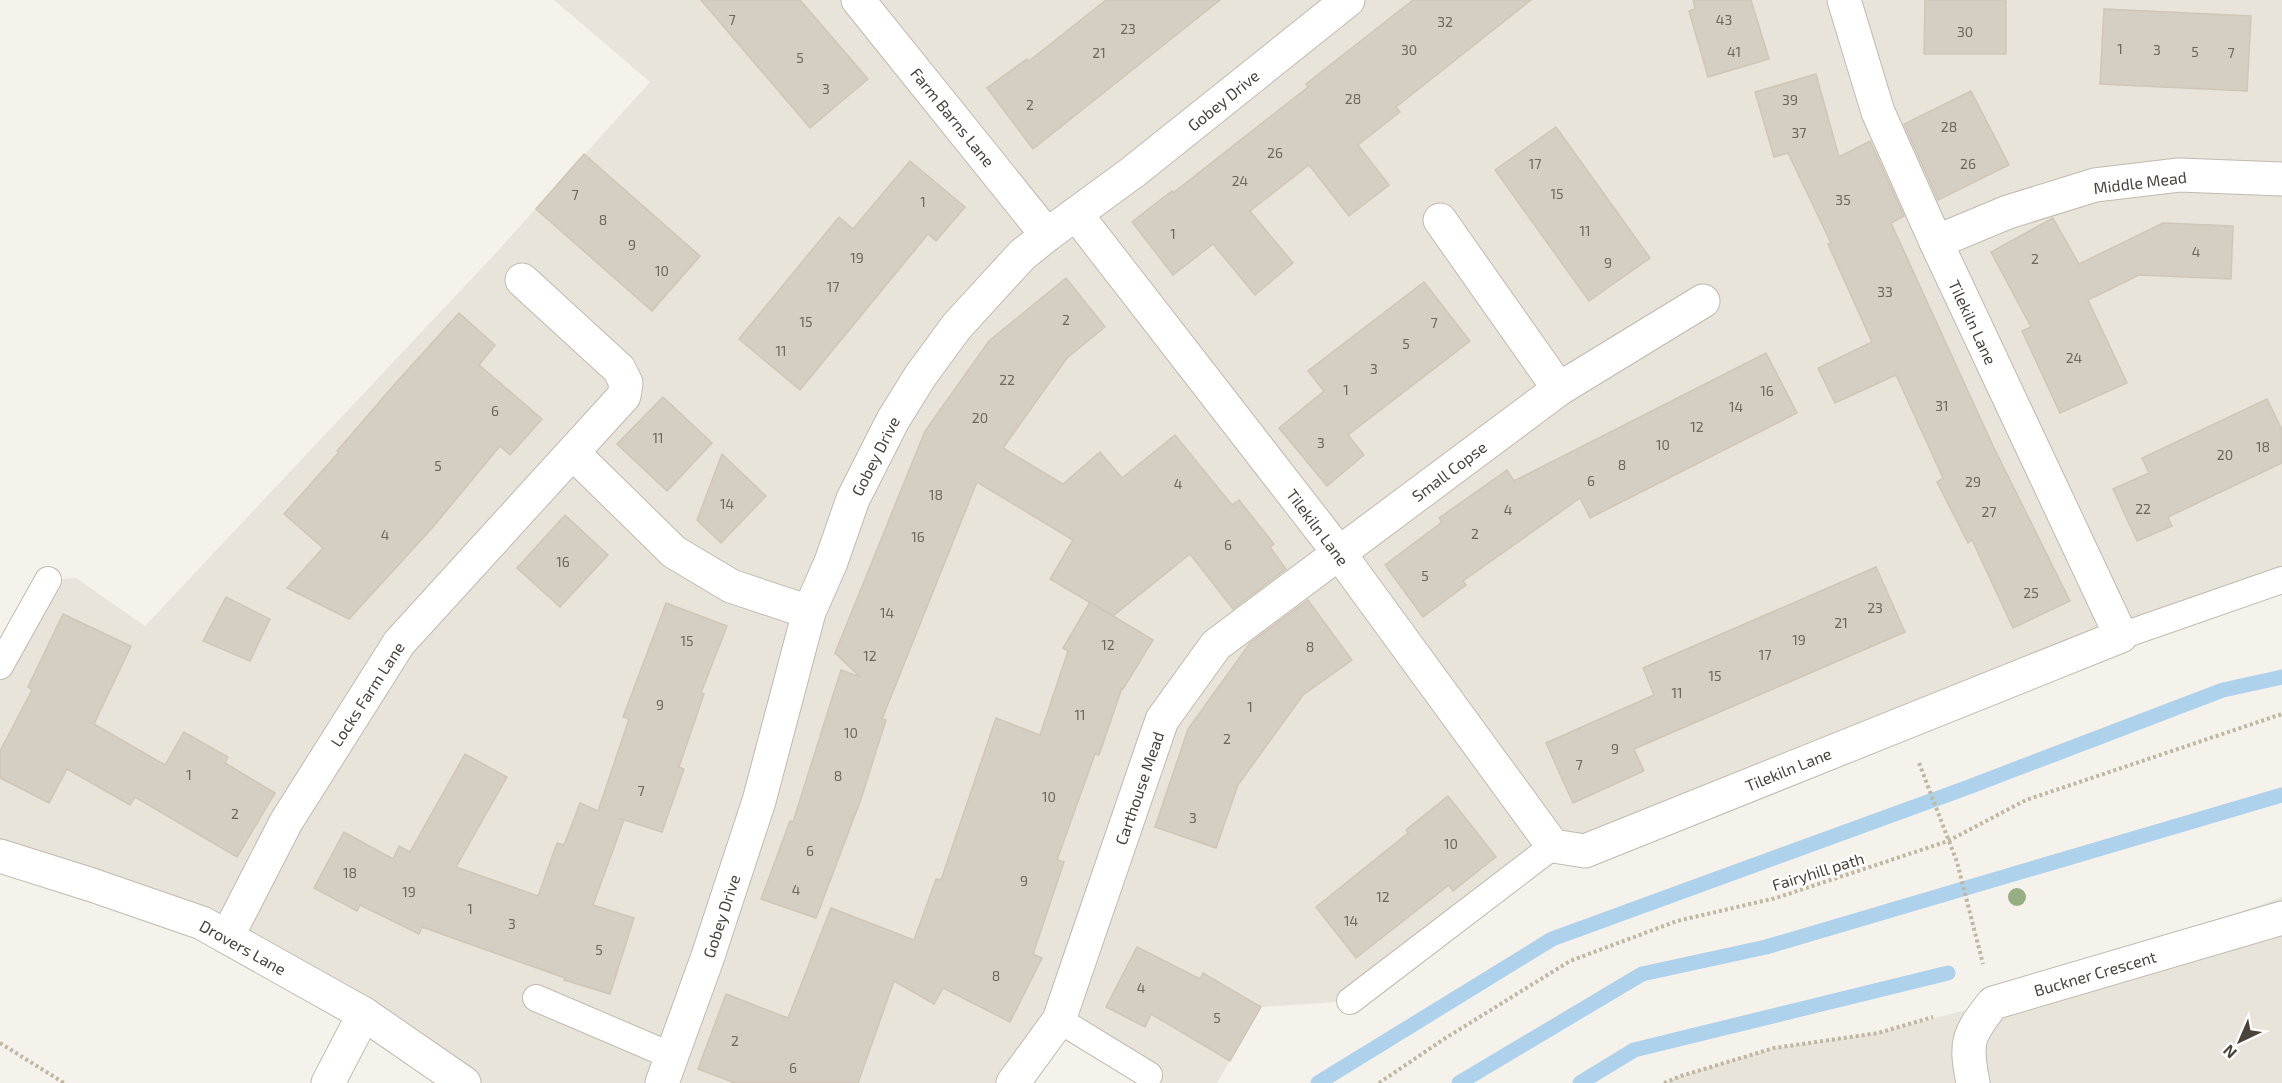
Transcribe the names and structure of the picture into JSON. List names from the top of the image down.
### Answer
{
  "streets": {
    "street": [
      "Gobey Drive",
      "Farm Barns Lane",
      "Middle Mead",
      "Tilekiln Lane",
      "Small Copse",
      "Locks Farm Lane",
      "Carthouse Mead",
      "Drovers Lane",
      "Buckner Crescent"
    ],
    "path": ["Fairyhill path"]
  },
  "crossings": [
    ["Gobey Drive", "Farm Barns Lane"],
    ["Gobey Drive", "Tilekiln Lane"],
    ["Middle Mead", "Tilekiln Lane"],
    ["Tilekiln Lane", "Small Copse"],
    ["Tilekiln Lane", "Carthouse Mead"],
    ["Small Copse", "Carthouse Mead"],
    ["Locks Farm Lane", "Drovers Lane"]
  ],
  "house_numbers": [
    "7",
    "43",
    "32",
    "23",
    "30",
    "1",
    "30",
    "3",
    "41",
    "5",
    "21",
    "7",
    "5",
    "3",
    "28",
    "39",
    "2",
    "28",
    "37",
    "26",
    "17",
    "26",
    "24",
    "15",
    "7",
    "35",
    "1",
    "8",
    "11",
    "1",
    "9",
    "4",
    "19",
    "2",
    "9",
    "10",
    "17",
    "33",
    "2",
    "15",
    "7",
    "5",
    "11",
    "24",
    "3",
    "22",
    "1",
    "16",
    "31",
    "14",
    "6",
    "20",
    "12",
    "11",
    "3",
    "10",
    "18",
    "20",
    "8",
    "5",
    "6",
    "29",
    "4",
    "18",
    "14",
    "22",
    "4",
    "27",
    "2",
    "4",
    "16",
    "6",
    "16",
    "5",
    "25",
    "23",
    "14",
    "21",
    "19",
    "15",
    "12",
    "8",
    "17",
    "12",
    "15",
    "11",
    "9",
    "1",
    "11",
    "10",
    "2",
    "9",
    "7",
    "1",
    "8",
    "7",
    "10",
    "2",
    "3",
    "10",
    "6",
    "18",
    "9",
    "4",
    "19",
    "12",
    "1",
    "14",
    "3",
    "5",
    "8",
    "4",
    "5",
    "2",
    "6"
  ],
  "north": "bottom left"
}
